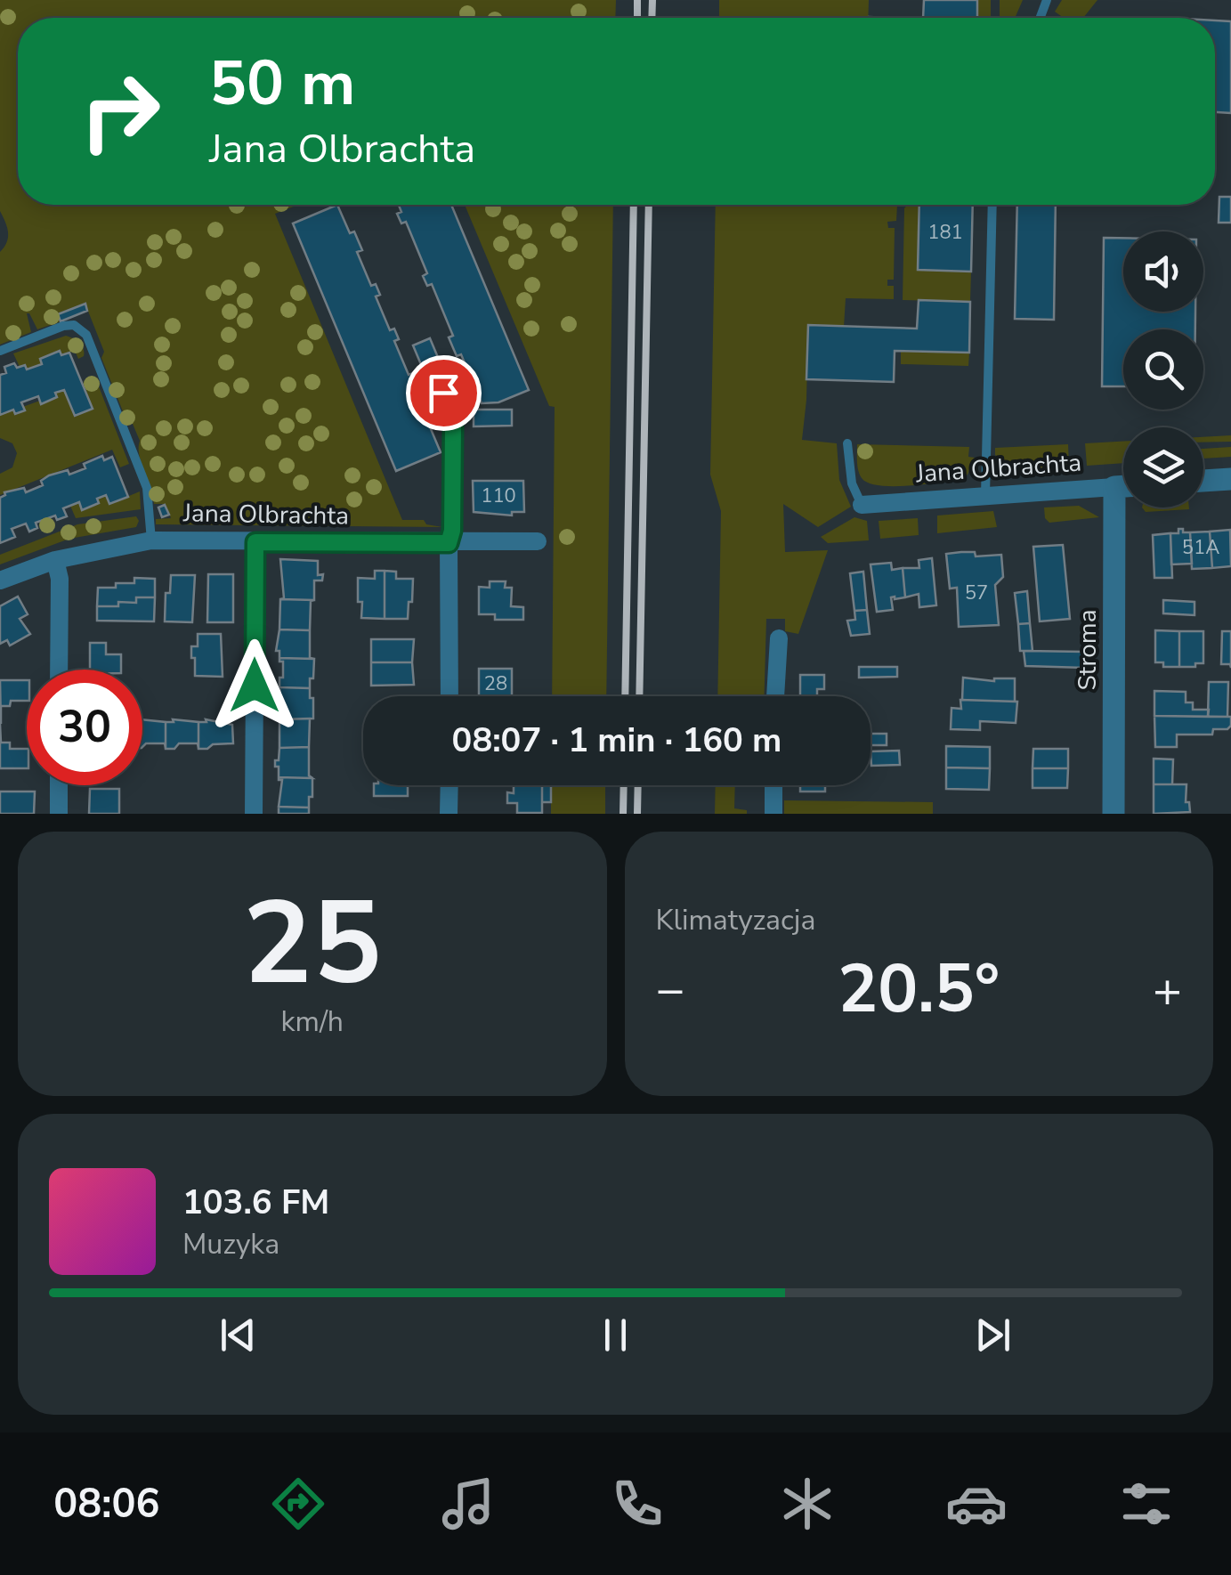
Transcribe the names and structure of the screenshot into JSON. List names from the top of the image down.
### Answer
{
  "streets": {
    "street": ["Jana Olbrachta", "Stroma"]
  },
  "crossings": [
    ["Jana Olbrachta", "Stroma"]
  ],
  "house_numbers": [
    "181",
    "110",
    "51A",
    "57",
    "28"
  ],
  "page": {
    "turn": ["50 m", "Jana Olbrachta"],
    "limit": "30",
    "trip": "08:07 · 1 min · 160 m",
    "tile": [
      ["25", "km/h"],
      "Klimatyzacja"
    ],
    "heat": ["−", "20.5°", "+"],
    "song": ["103.6 FM", "Muzyka"],
    "tabs": "08:06"
  }
}
